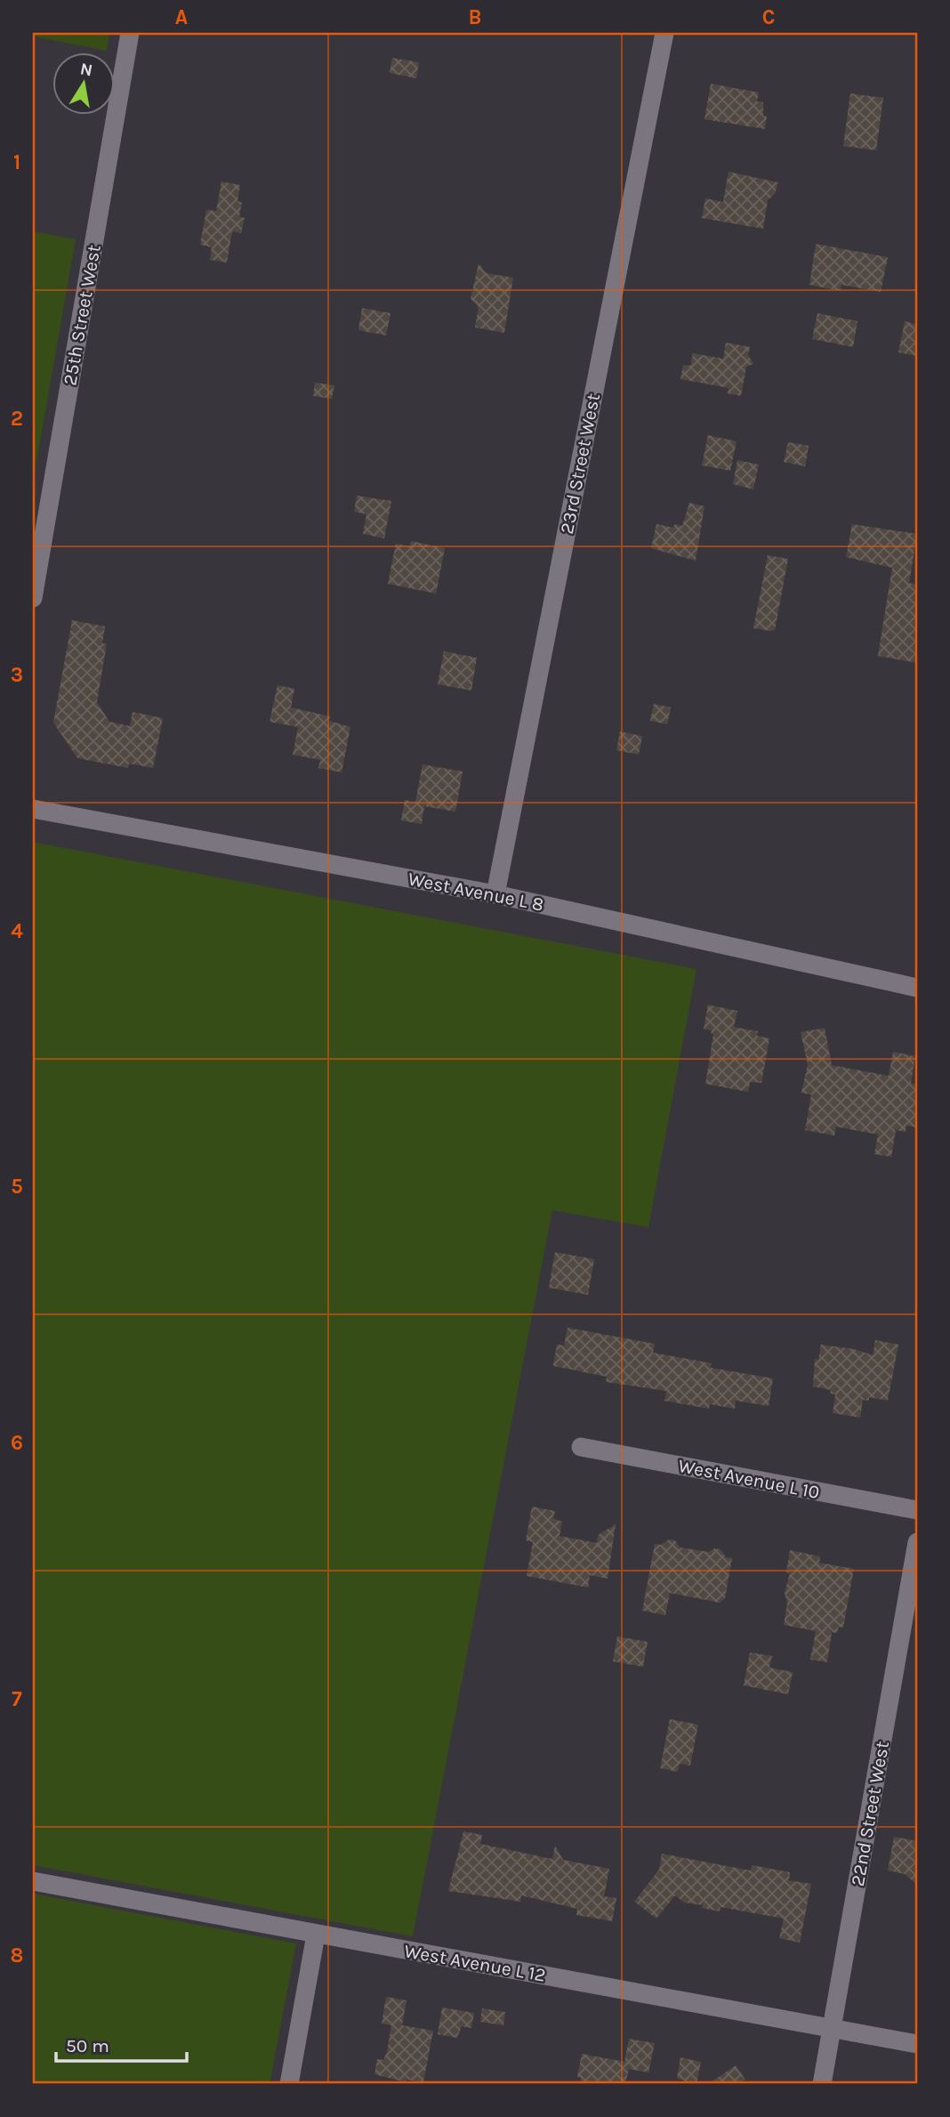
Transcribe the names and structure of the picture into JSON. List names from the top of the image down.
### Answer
{
  "streets": {
    "street": [
      "25th Street West",
      "23rd Street West",
      "West Avenue L 8",
      "West Avenue L 10",
      "22nd Street West",
      "West Avenue L 12"
    ]
  },
  "crossings": [
    ["23rd Street West", "West Avenue L 8"],
    ["22nd Street West", "West Avenue L 12"]
  ],
  "scale_bar": "50 m",
  "north": "top",
  "grid": {
    "columns": ["A", "B", "C"],
    "rows": [
      "1",
      "2",
      "3",
      "4",
      "5",
      "6",
      "7",
      "8"
    ]
  }
}
